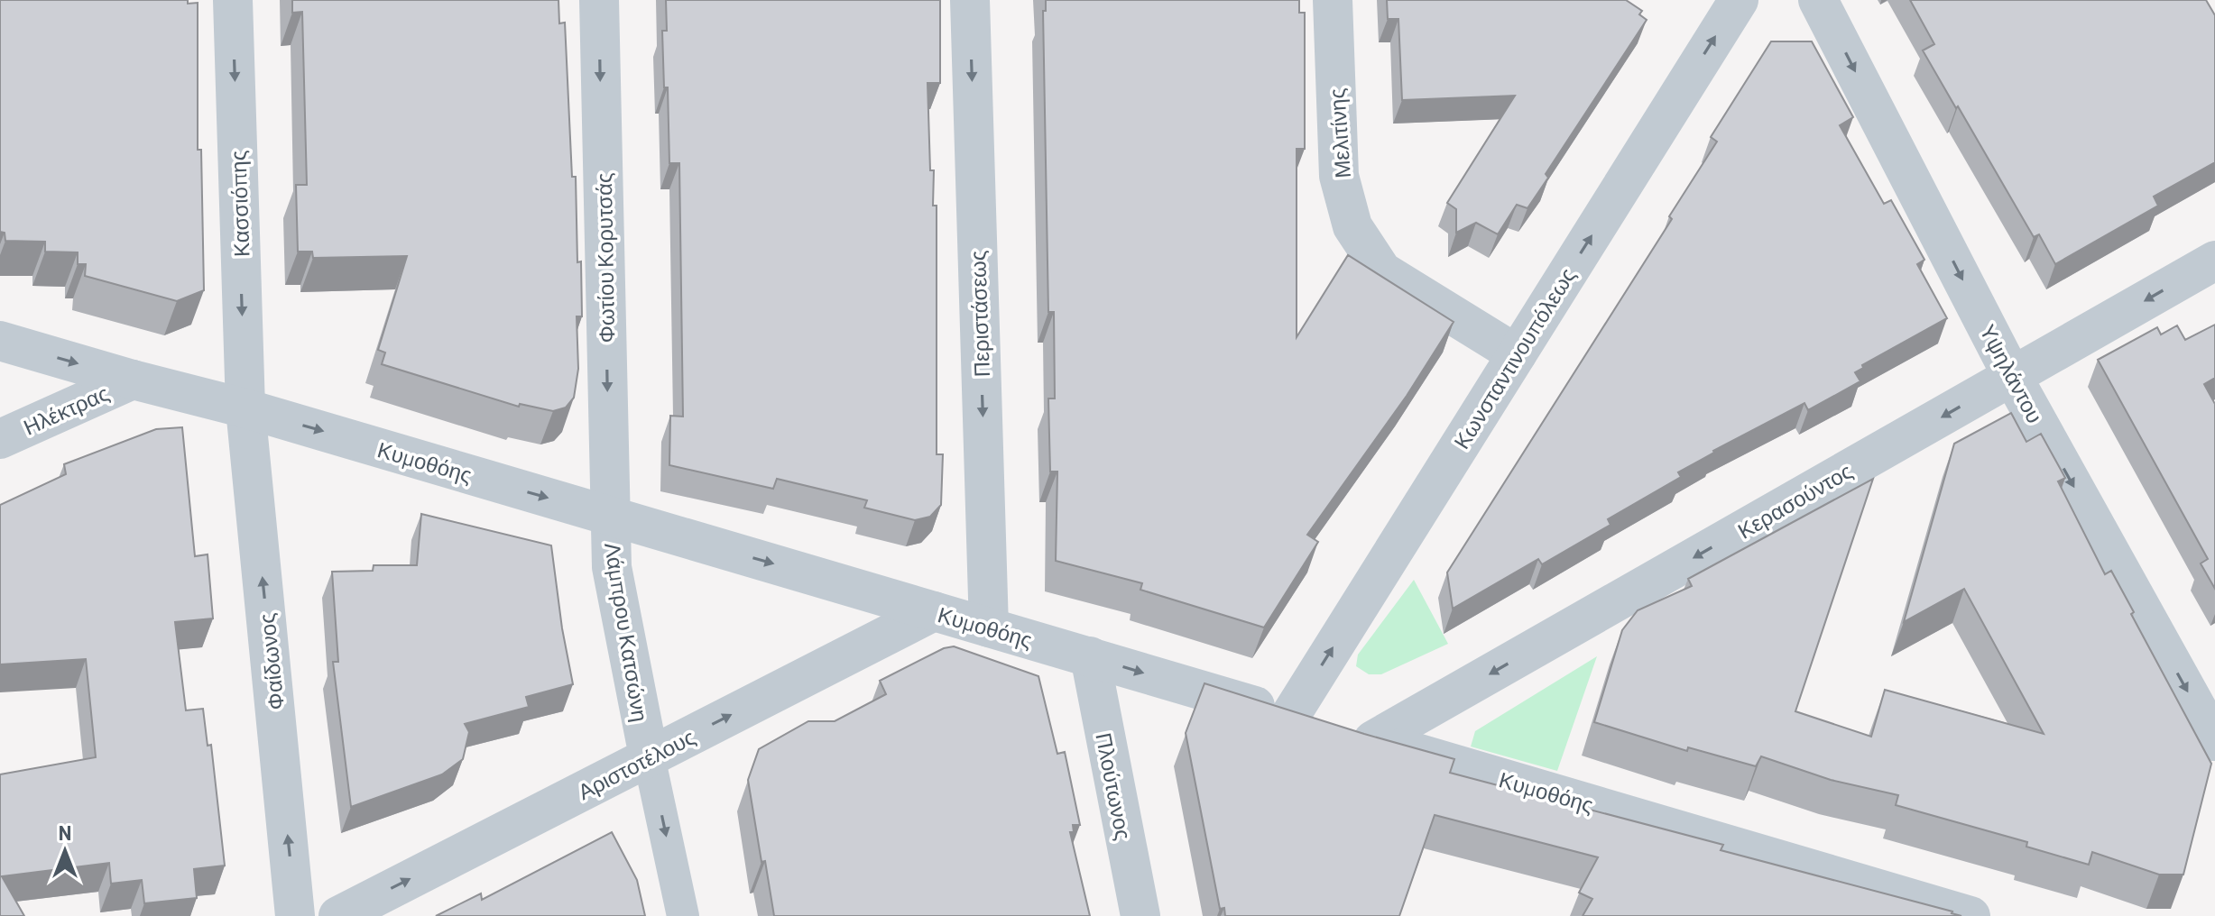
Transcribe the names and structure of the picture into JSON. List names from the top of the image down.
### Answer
{
  "streets": {
    "street": [
      "Μελιτίνης",
      "Κασσιόπης",
      "Φωτίου Κορυτσάς",
      "Περιστάσεως",
      "Κωνσταντινουπόλεως",
      "Υψηλάντου",
      "Ηλέκτρας",
      "Κυμοθόης",
      "Κερασούντος",
      "Λάμπρου Κατσώνη",
      "Φαίδωνος",
      "Αριστοτέλους",
      "Πλούτωνος"
    ]
  },
  "crossings": [
    ["Μελιτίνης", "Κωνσταντινουπόλεως"],
    ["Κασσιόπης", "Κυμοθόης"],
    ["Κασσιόπης", "Φαίδωνος"],
    ["Φωτίου Κορυτσάς", "Κυμοθόης"],
    ["Φωτίου Κορυτσάς", "Λάμπρου Κατσώνη"],
    ["Περιστάσεως", "Κυμοθόης"],
    ["Κωνσταντινουπόλεως", "Κυμοθόης"],
    ["Κωνσταντινουπόλεως", "Κερασούντος"],
    ["Υψηλάντου", "Κερασούντος"],
    ["Ηλέκτρας", "Κυμοθόης"],
    ["Κυμοθόης", "Κερασούντος"],
    ["Κυμοθόης", "Λάμπρου Κατσώνη"],
    ["Κυμοθόης", "Φαίδωνος"],
    ["Κυμοθόης", "Αριστοτέλους"],
    ["Κυμοθόης", "Πλούτωνος"],
    ["Λάμπρου Κατσώνη", "Αριστοτέλους"]
  ],
  "one_way": [
    "Κασσιόπης",
    "Φωτίου Κορυτσάς",
    "Περιστάσεως",
    "Κωνσταντινουπόλεως",
    "Υψηλάντου",
    "Κυμοθόης",
    "Κερασούντος",
    "Λάμπρου Κατσώνη",
    "Φαίδωνος",
    "Αριστοτέλους"
  ],
  "north": "top"
}
